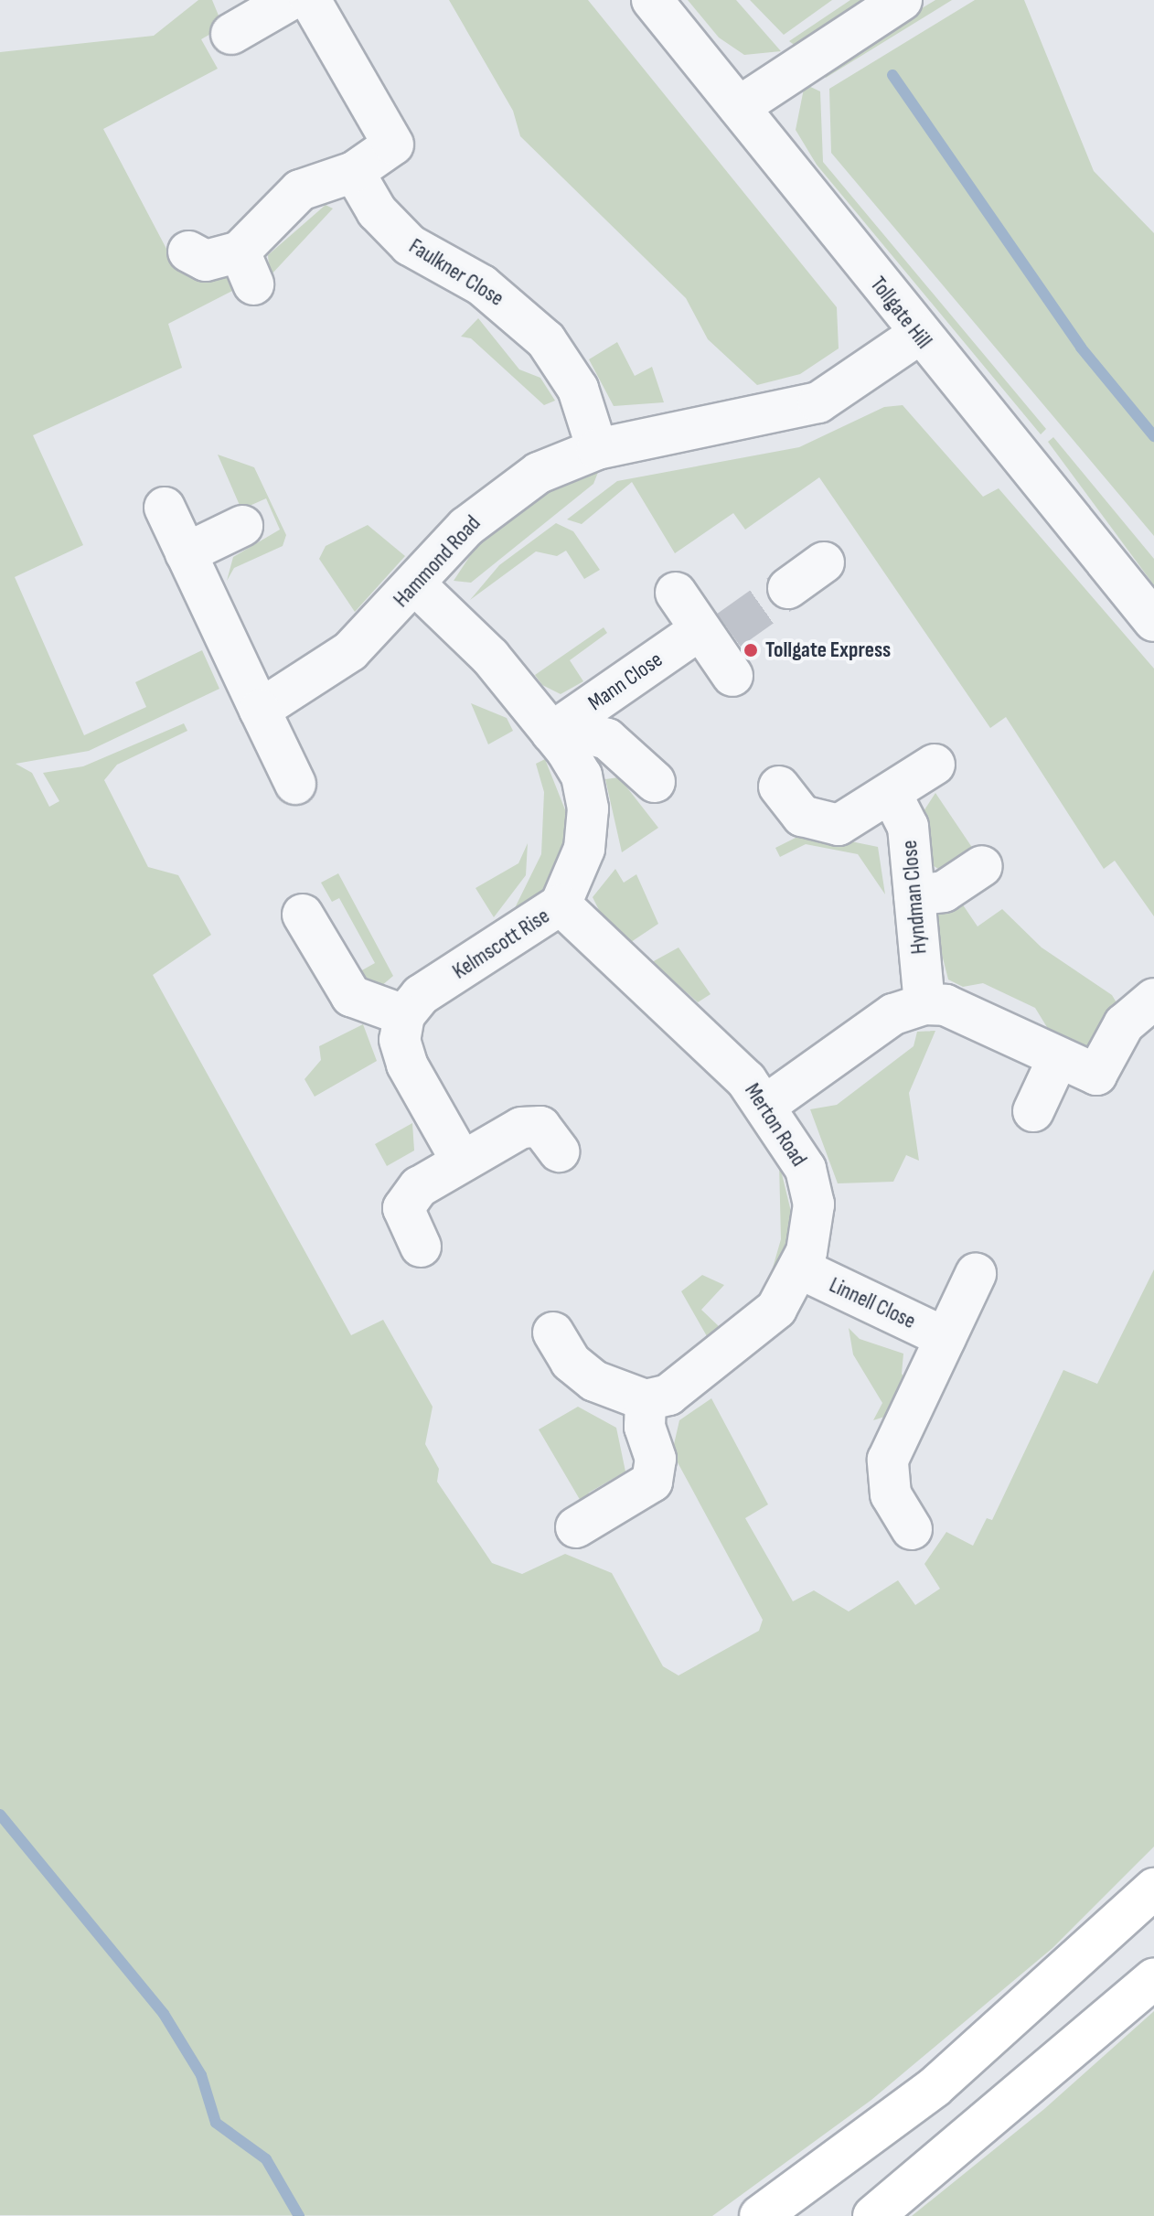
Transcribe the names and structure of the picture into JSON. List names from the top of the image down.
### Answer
{
  "streets": {
    "street": [
      "Faulkner Close",
      "Tollgate Hill",
      "Hammond Road",
      "Mann Close",
      "Hyndman Close",
      "Kelmscott Rise",
      "Merton Road",
      "Linnell Close"
    ]
  },
  "crossings": [
    ["Faulkner Close", "Hammond Road"],
    ["Tollgate Hill", "Hammond Road"],
    ["Hammond Road", "Kelmscott Rise"],
    ["Mann Close", "Kelmscott Rise"],
    ["Kelmscott Rise", "Merton Road"],
    ["Merton Road", "Linnell Close"]
  ],
  "places": ["Tollgate Express"]
}
